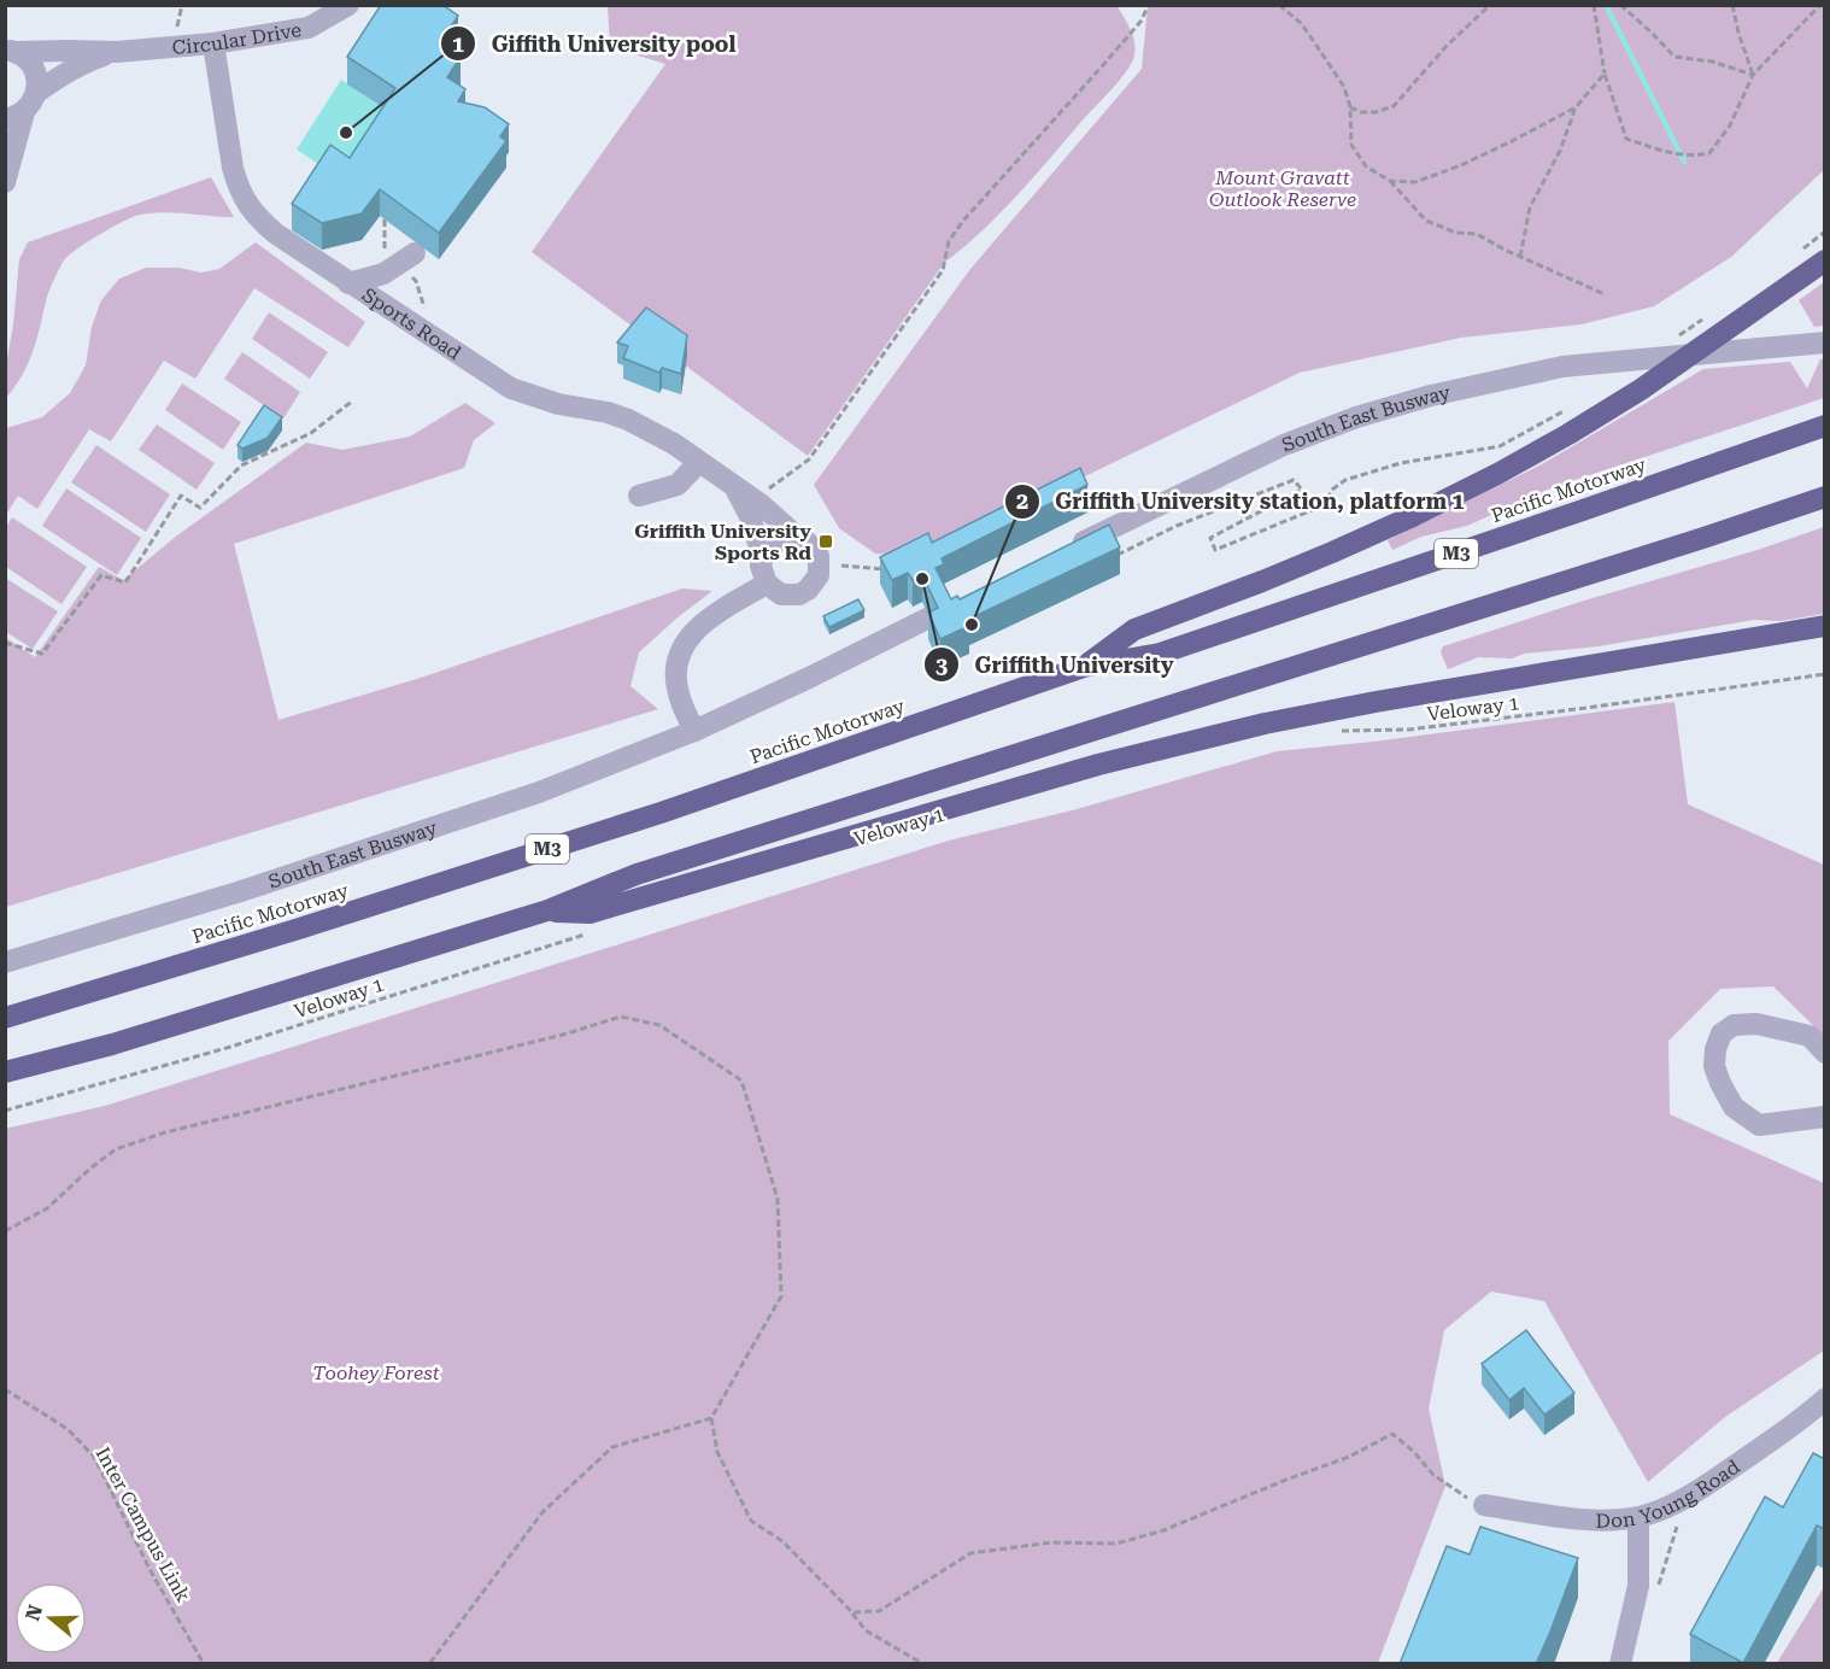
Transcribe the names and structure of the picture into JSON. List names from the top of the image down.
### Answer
{
  "streets": {
    "highway": ["Pacific Motorway", "M3"],
    "street": [
      "Circular Drive",
      "Sports Road",
      "South East Busway",
      "Don Young Road"
    ],
    "path": ["Veloway 1", "Inter Campus Link"]
  },
  "crossings": [
    ["Circular Drive", "Sports Road"]
  ],
  "parks": ["Mount Gravatt Outlook Reserve", "Toohey Forest"],
  "places": {
    "other": ["Giffith University pool", "Griffith University", "Griffith University station, platform 1"],
    "transit": ["Griffith University Sports Rd"]
  },
  "north": "left"
}
